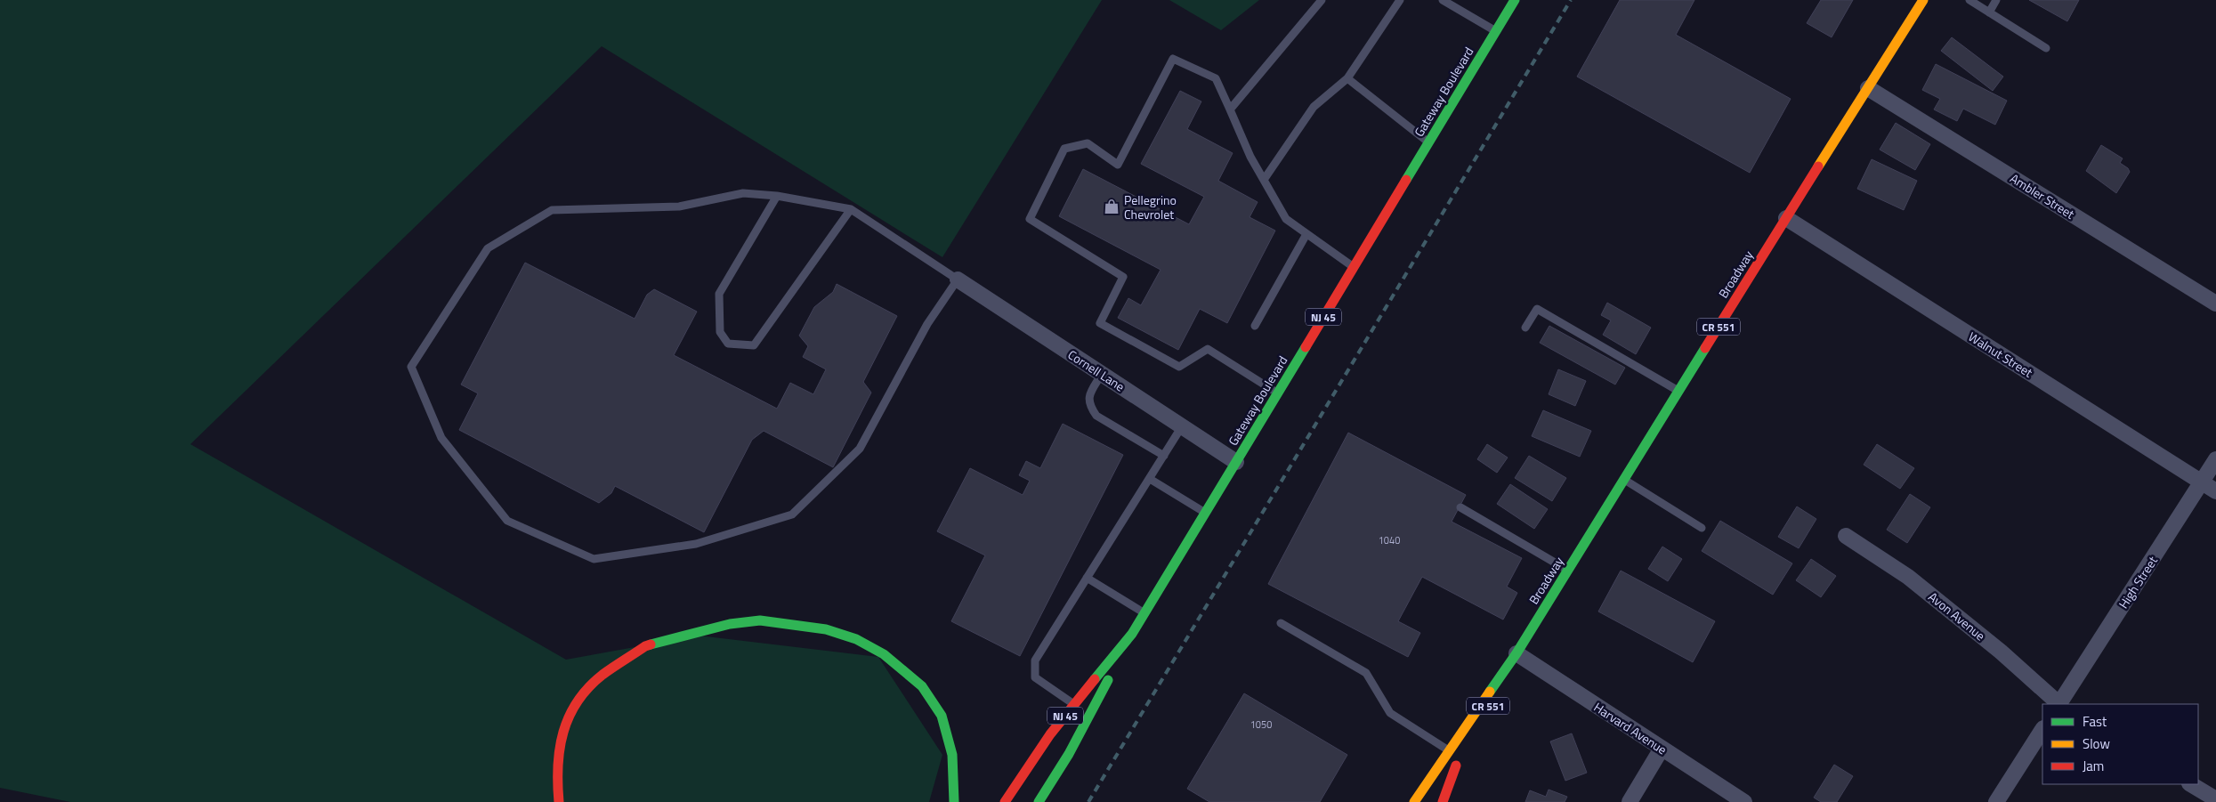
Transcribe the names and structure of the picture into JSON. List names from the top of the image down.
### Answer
{
  "streets": {
    "main road": [
      "Gateway Boulevard",
      "Broadway",
      "NJ 45",
      "CR 551"
    ],
    "street": [
      "Ambler Street",
      "Walnut Street",
      "Cornell Lane",
      "High Street",
      "Avon Avenue",
      "Harvard Avenue"
    ]
  },
  "crossings": [
    ["Gateway Boulevard", "NJ 45"],
    ["Gateway Boulevard", "Cornell Lane"],
    ["Ambler Street", "Broadway"],
    ["Broadway", "Walnut Street"],
    ["Broadway", "Harvard Avenue"],
    ["Walnut Street", "High Street"]
  ],
  "places": {
    "shop": ["Pellegrino Chevrolet"]
  },
  "house_numbers": ["1040", "1050"],
  "legend": ["Fast", "Slow", "Jam"]
}
